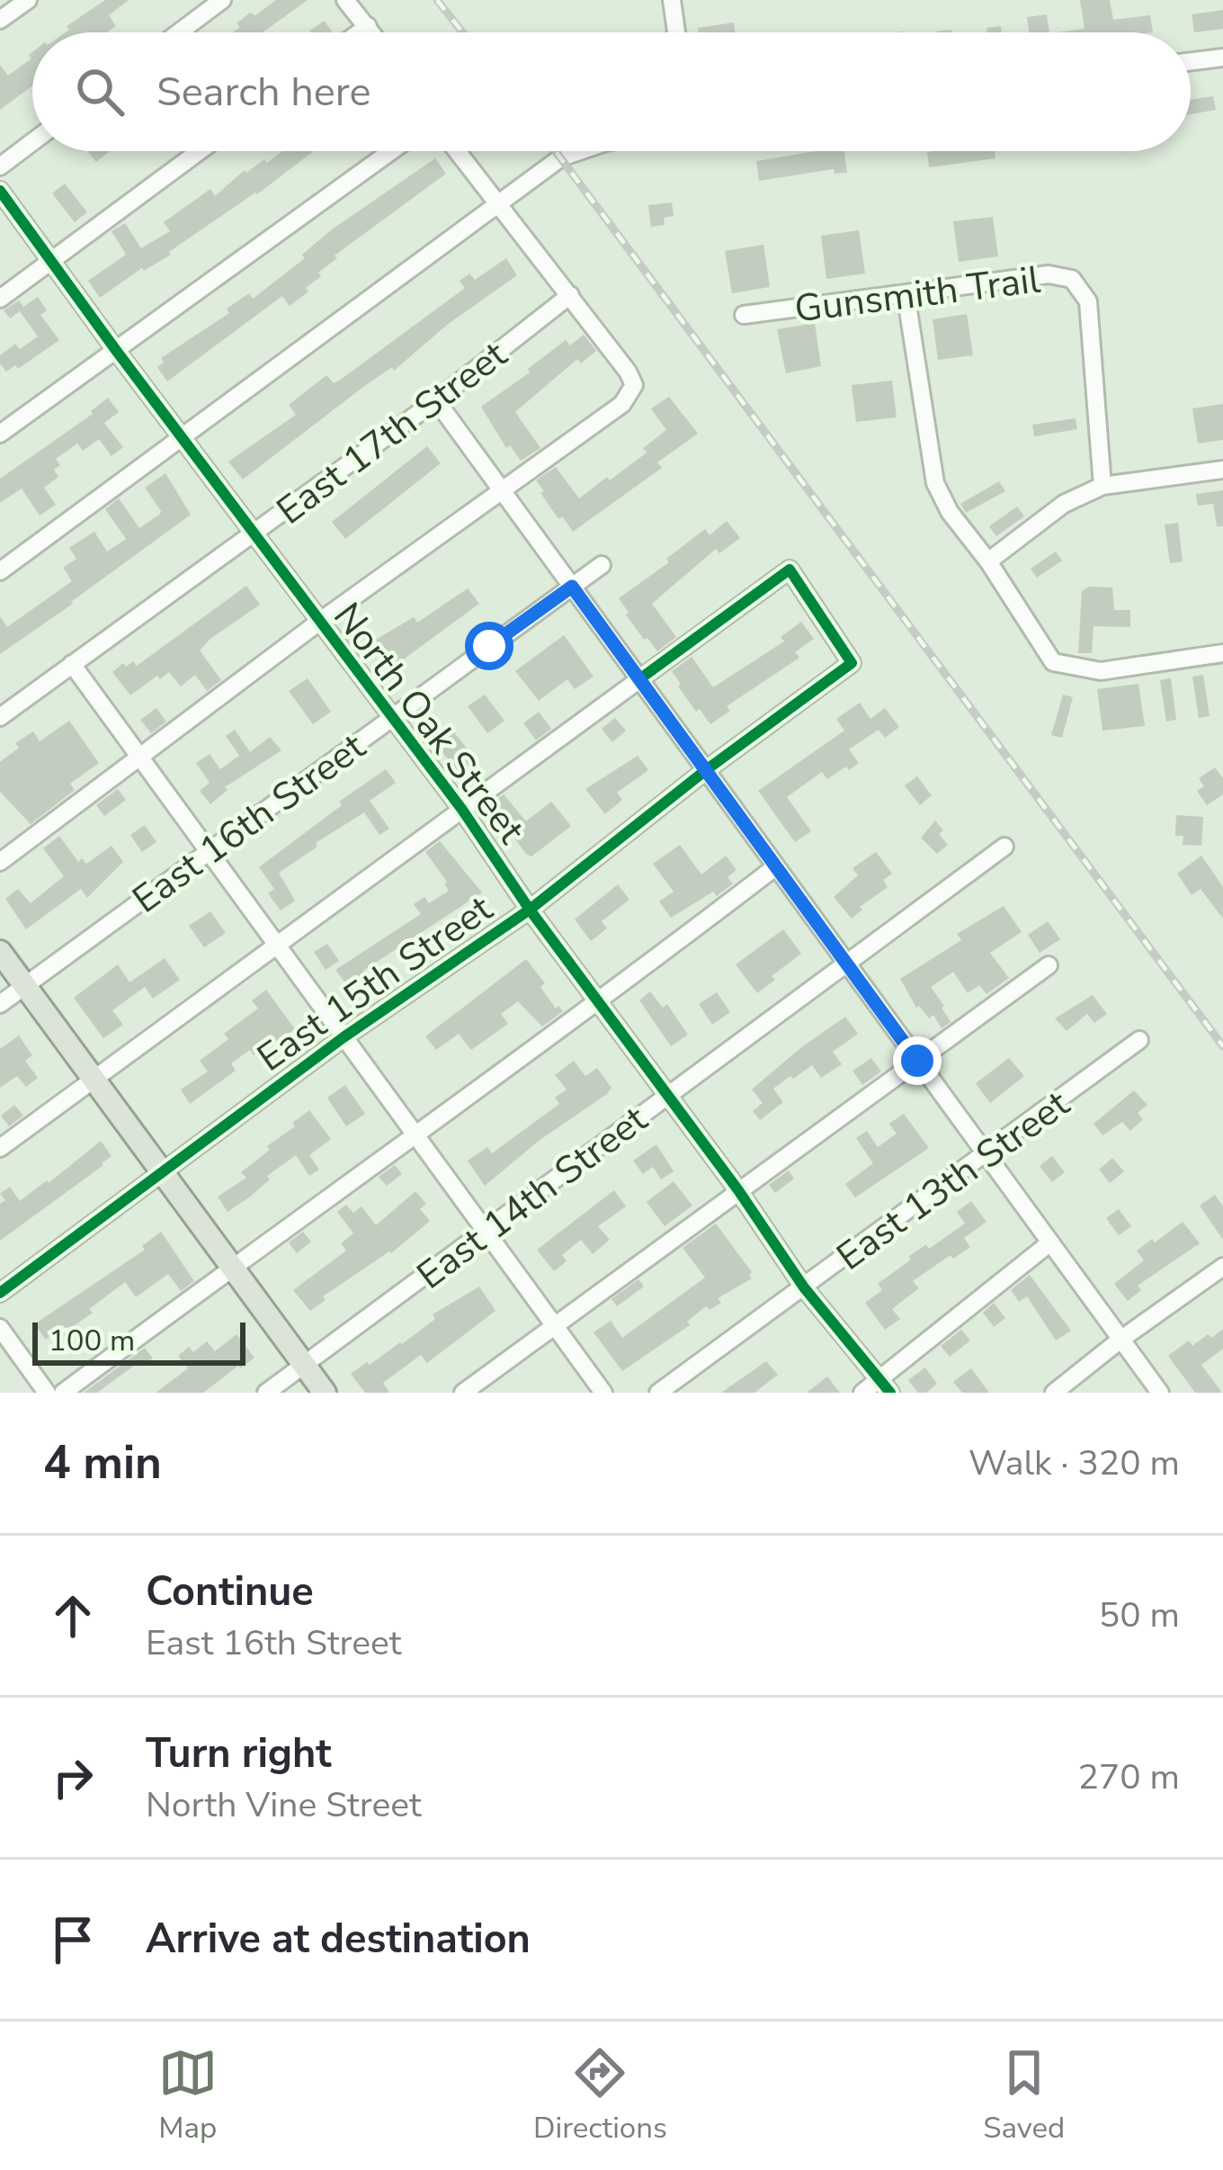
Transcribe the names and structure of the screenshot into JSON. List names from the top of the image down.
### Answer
{
  "streets": {
    "street": [
      "Gunsmith Trail",
      "East 17th Street",
      "North Oak Street",
      "East 16th Street",
      "East 15th Street",
      "East 13th Street",
      "East 14th Street"
    ]
  },
  "crossings": [
    ["East 17th Street", "North Oak Street"],
    ["North Oak Street", "East 16th Street"],
    ["North Oak Street", "East 15th Street"],
    ["North Oak Street", "East 13th Street"],
    ["North Oak Street", "East 14th Street"]
  ],
  "scale_bar": "100 m",
  "page": {
    "search": "Search here",
    "scale": "100 m",
    "heading": ["4 min", "Walk · 320 m"],
    "list": [
      ["Continue", "East 16th Street", "50 m"],
      ["Turn right", "North Vine Street", "270 m"],
      "Arrive at destination"
    ],
    "nav": ["Map", "Directions", "Saved"]
  }
}
